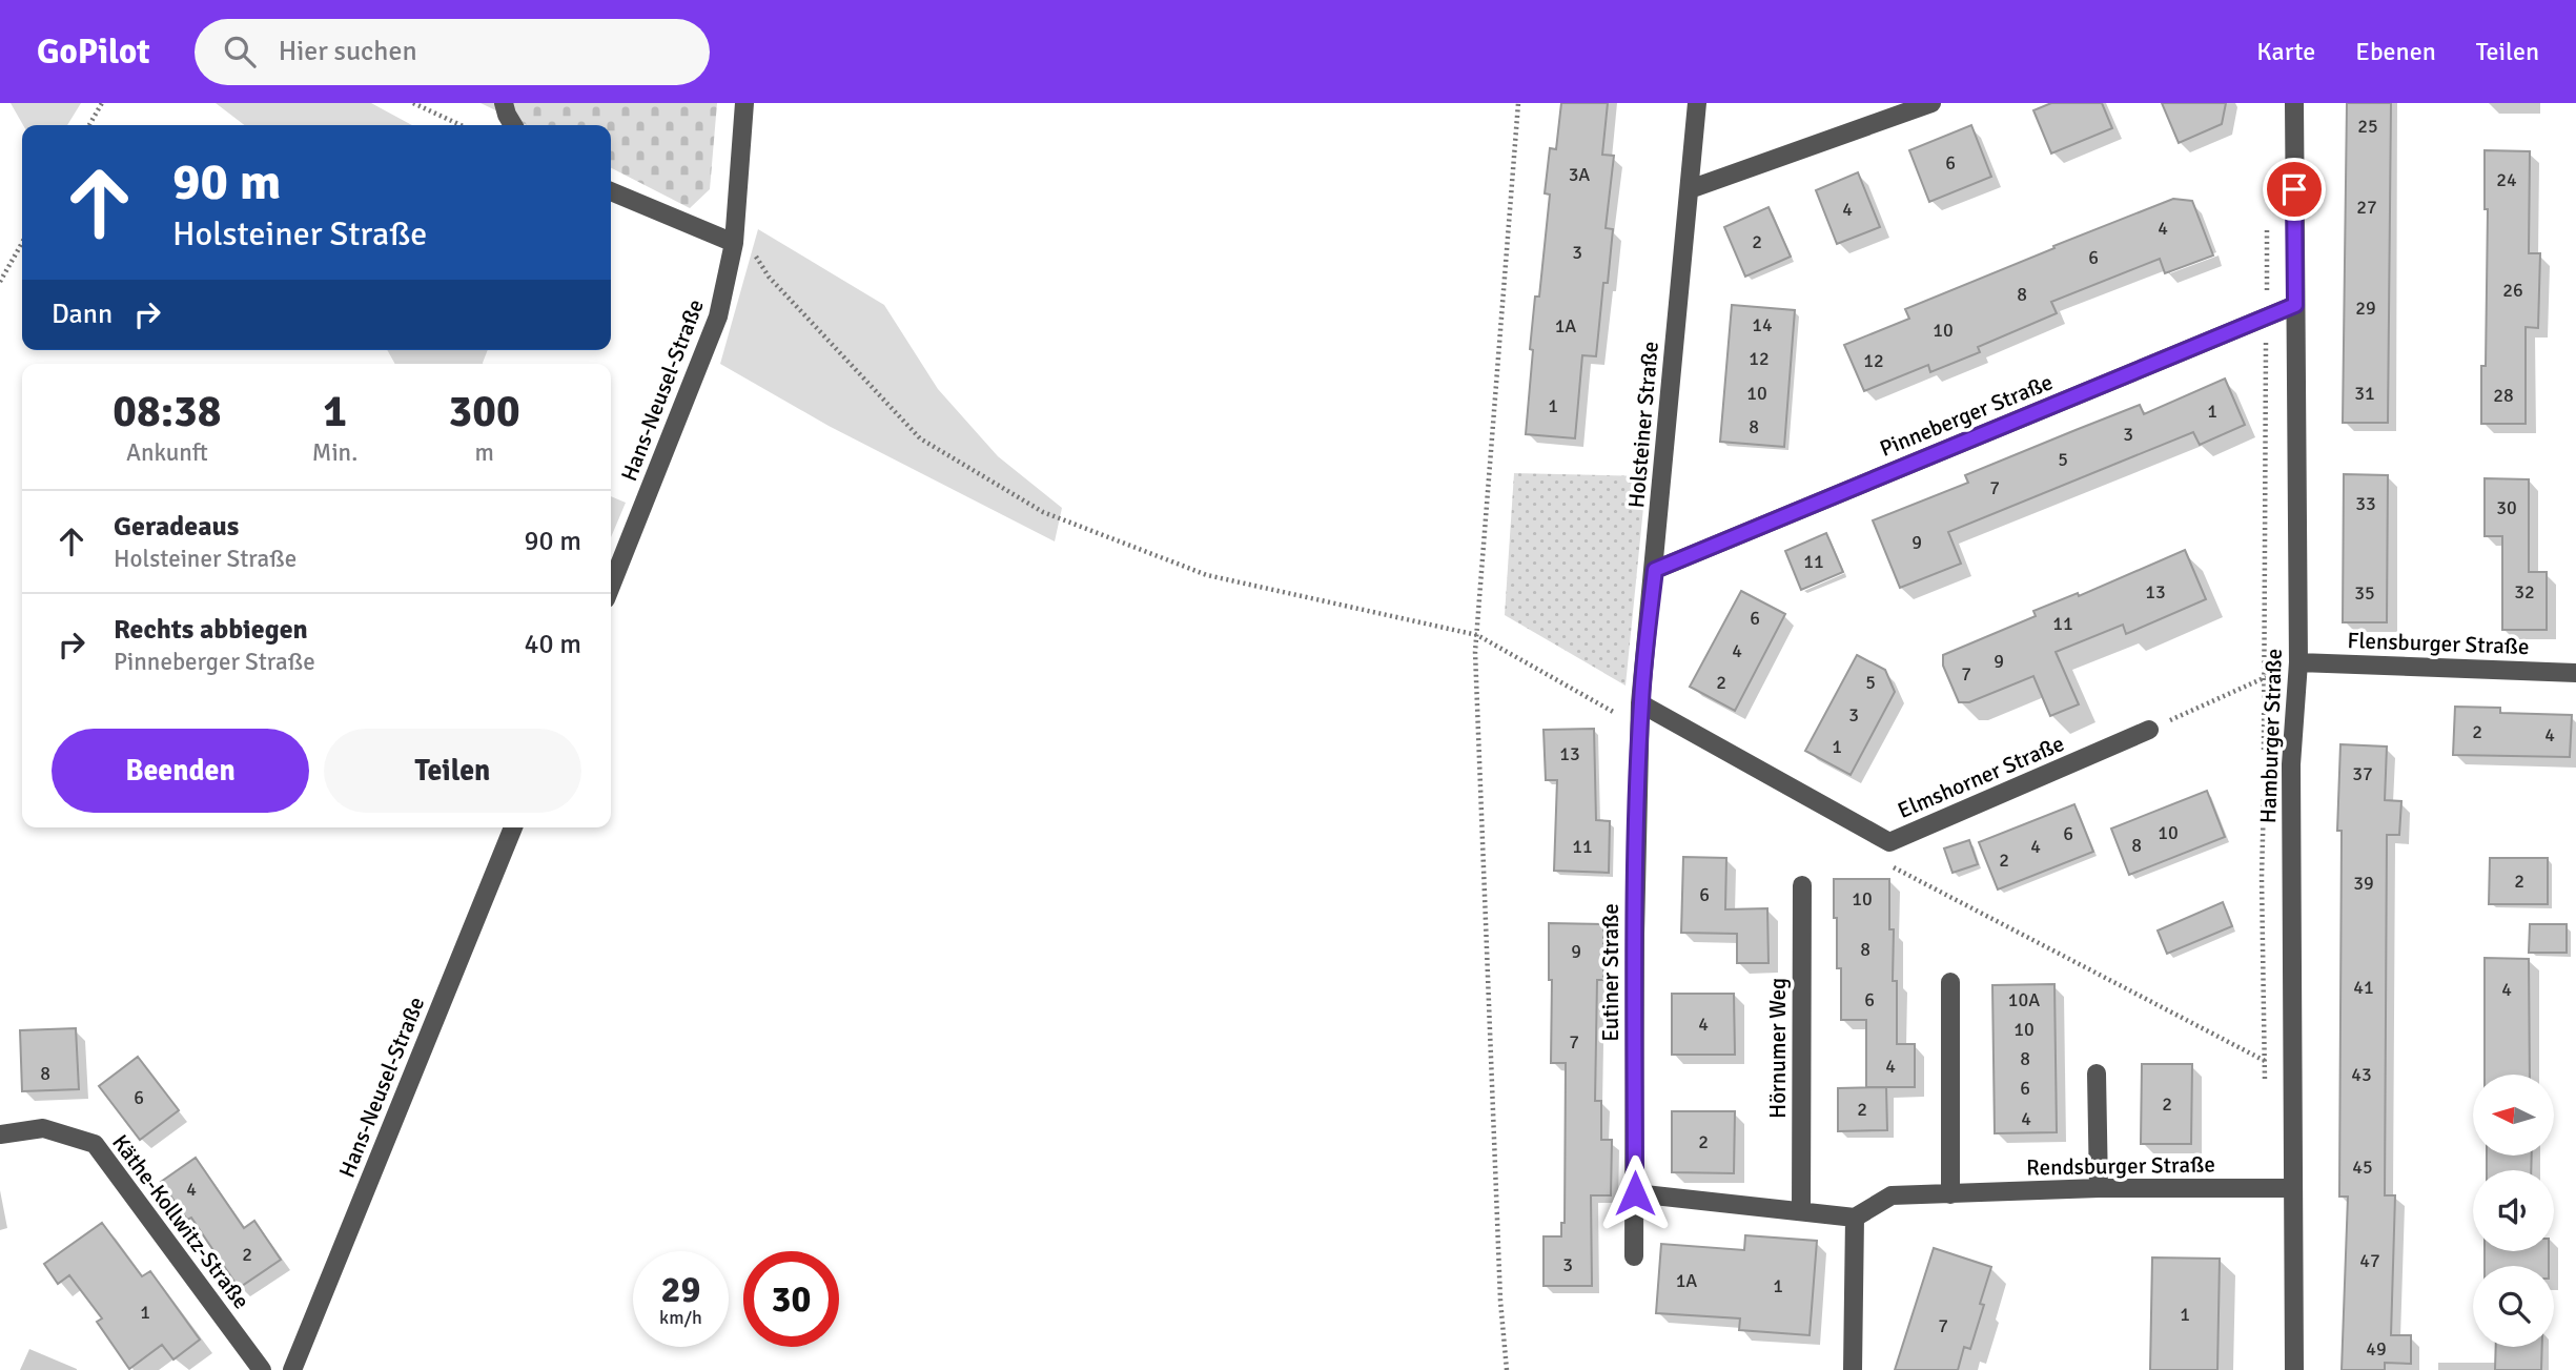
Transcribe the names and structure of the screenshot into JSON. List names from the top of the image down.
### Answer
{
  "streets": {
    "street": [
      "Hans-Neusel-Straße",
      "Pinneberger Straße",
      "Holsteiner Straße",
      "Flensburger Straße",
      "Hamburger Straße",
      "Elmshorner Straße",
      "Eutiner Straße",
      "Hörnumer Weg",
      "Rendsburger Straße",
      "Käthe-Kollwitz-Straße"
    ]
  },
  "crossings": [
    ["Pinneberger Straße", "Holsteiner Straße"],
    ["Pinneberger Straße", "Hamburger Straße"],
    ["Holsteiner Straße", "Elmshorner Straße"],
    ["Holsteiner Straße", "Eutiner Straße"],
    ["Flensburger Straße", "Hamburger Straße"],
    ["Hamburger Straße", "Rendsburger Straße"]
  ],
  "house_numbers": [
    "25",
    "6",
    "3A",
    "24",
    "27",
    "4",
    "4",
    "2",
    "3",
    "6",
    "26",
    "8",
    "29",
    "14",
    "1A",
    "10",
    "12",
    "12",
    "10",
    "31",
    "28",
    "1",
    "1",
    "8",
    "3",
    "5",
    "7",
    "33",
    "30",
    "9",
    "11",
    "13",
    "32",
    "35",
    "6",
    "11",
    "4",
    "9",
    "7",
    "2",
    "5",
    "3",
    "2",
    "4",
    "1",
    "13",
    "37",
    "10",
    "6",
    "8",
    "11",
    "4",
    "2",
    "2",
    "39",
    "6",
    "10",
    "8",
    "9",
    "41",
    "4",
    "6",
    "10A",
    "4",
    "10",
    "7",
    "8",
    "4",
    "8",
    "43",
    "6",
    "6",
    "2",
    "2",
    "4",
    "2",
    "45",
    "4",
    "2",
    "47",
    "3",
    "1A",
    "1",
    "1",
    "1",
    "7",
    "49"
  ],
  "north": "left",
  "page": {
    "header": "GoPilot",
    "search": "Hier suchen",
    "nav": ["Karte", "Ebenen", "Teilen"],
    "turn": ["90 m", "Holsteiner Straße"],
    "then": "Dann",
    "eta": [
      "08:38",
      "Ankunft",
      "1",
      "Min.",
      "300",
      "m"
    ],
    "list": [
      {
        "name": "Geradeaus",
        "note": "Holsteiner Straße",
        "value": "90 m"
      },
      {
        "name": "Rechts abbiegen",
        "note": "Pinneberger Straße",
        "value": "40 m"
      }
    ],
    "buttons": ["Beenden", "Teilen"],
    "speed": "29 km/h",
    "limit": "30"
  }
}
